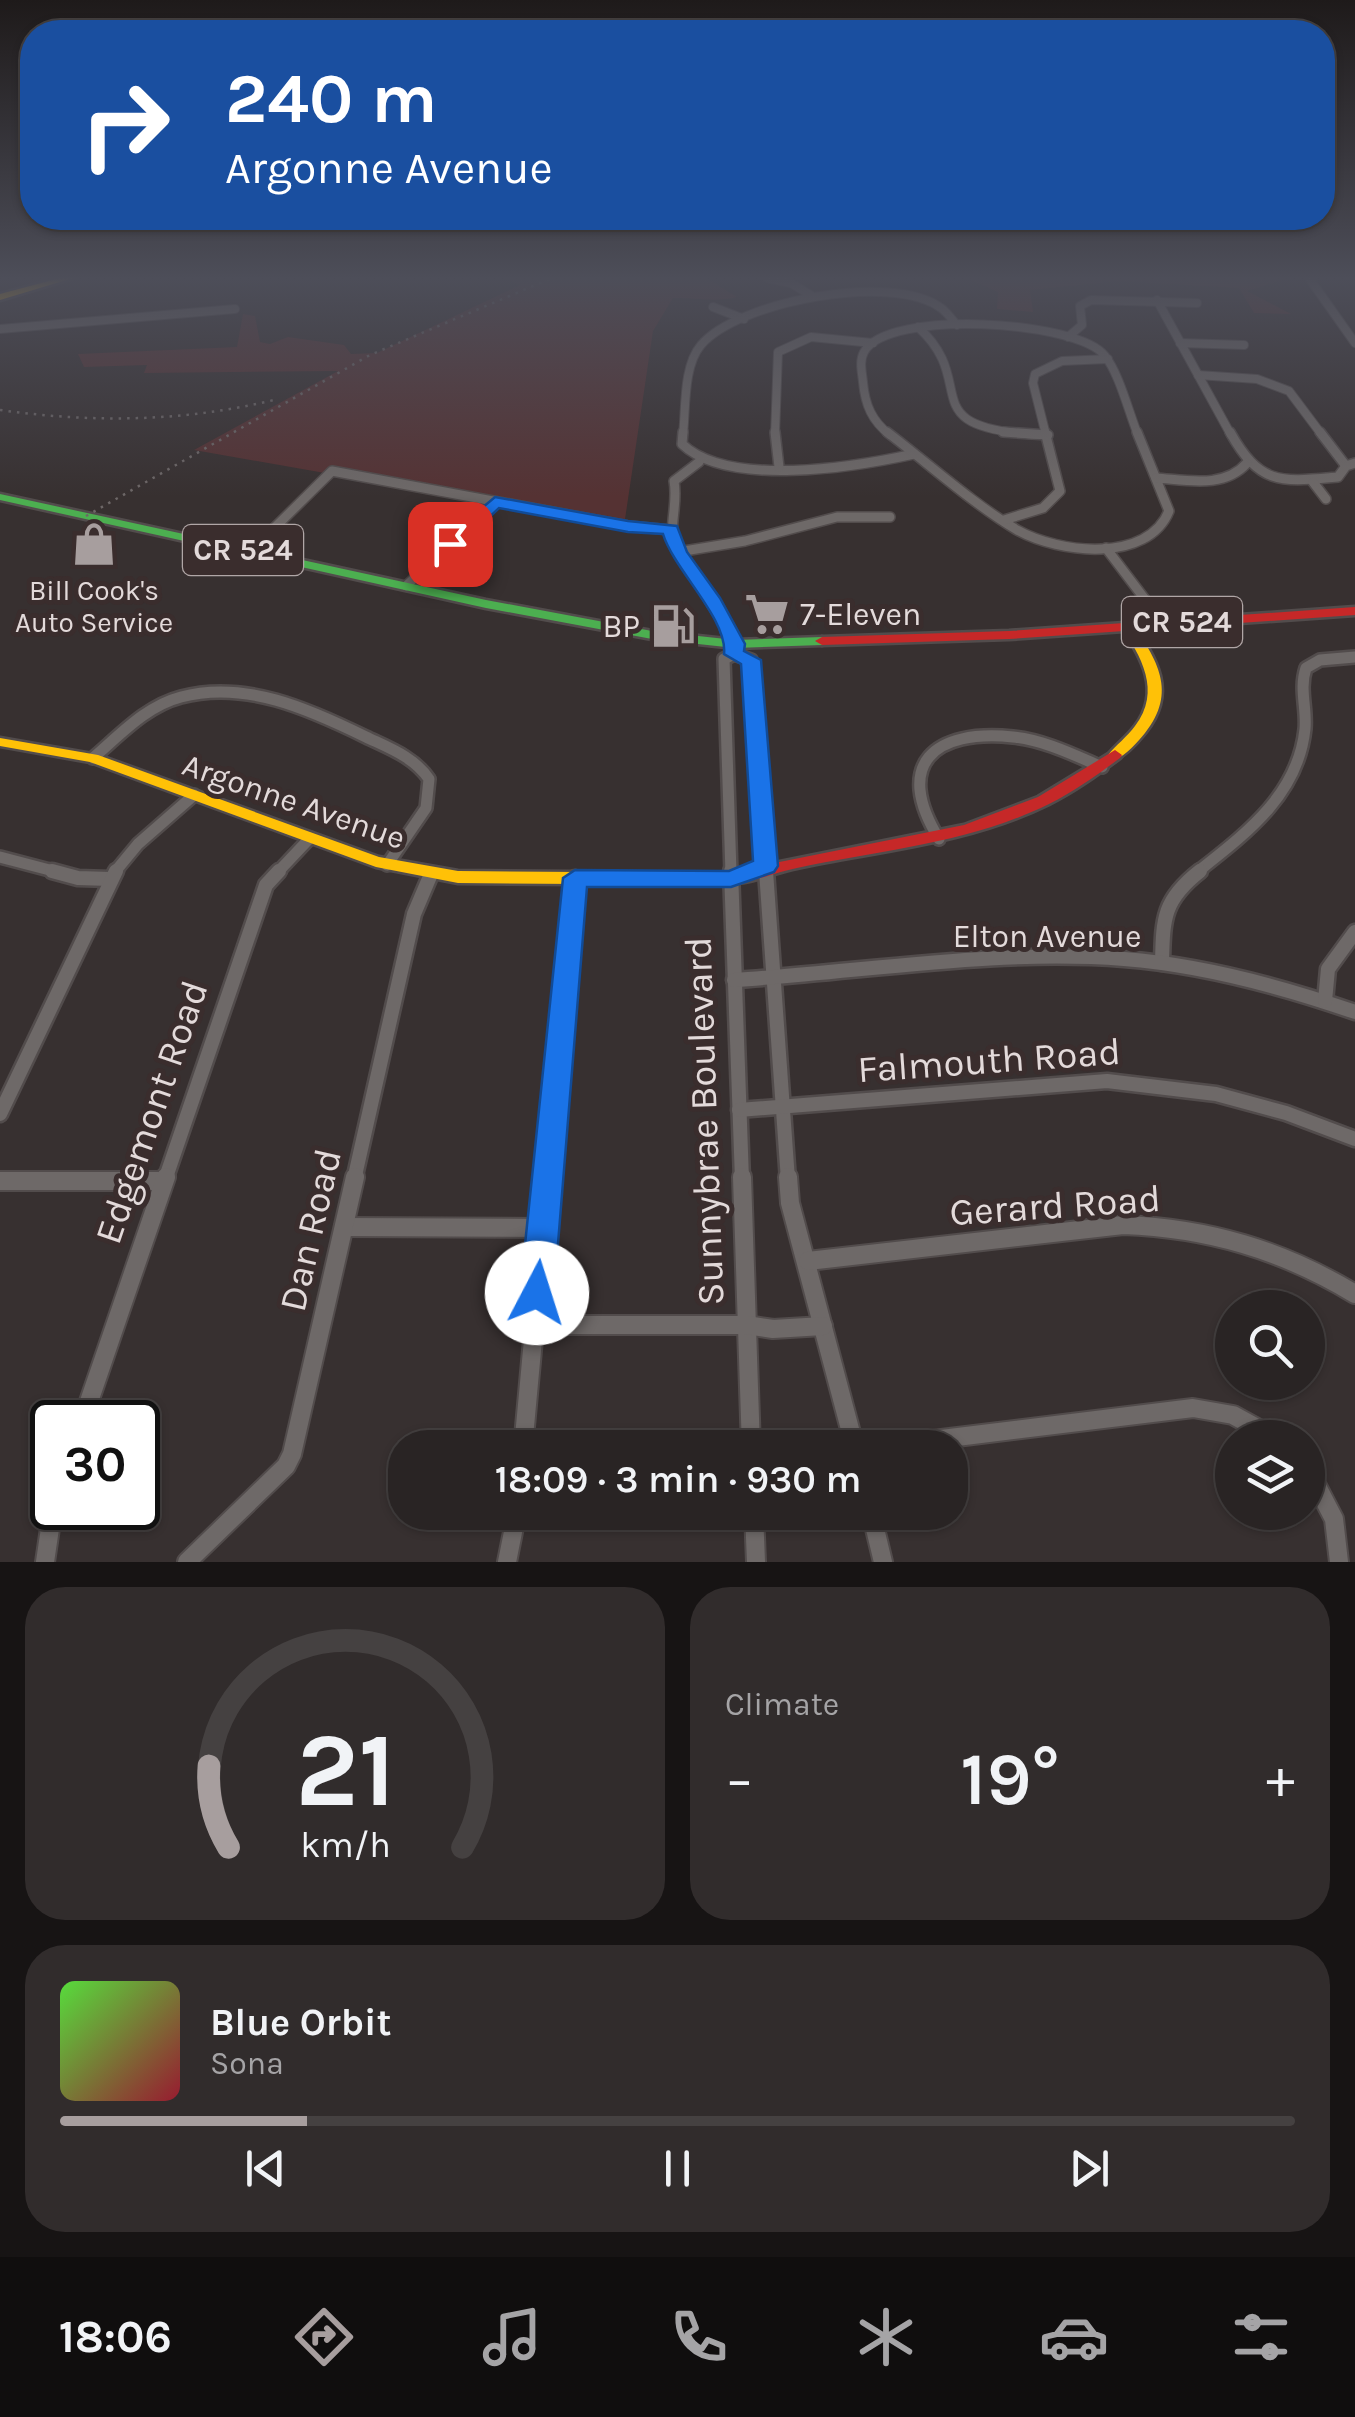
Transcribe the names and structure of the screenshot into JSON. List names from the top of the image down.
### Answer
{
  "streets": {
    "main road": ["CR 524", "Argonne Avenue"],
    "street": [
      "Elton Avenue",
      "Falmouth Road",
      "Edgemont Road",
      "Sunnybrae Boulevard",
      "Gerard Road",
      "Dan Road"
    ]
  },
  "crossings": [
    ["CR 524", "Argonne Avenue"],
    ["CR 524", "Sunnybrae Boulevard"],
    ["Argonne Avenue", "Edgemont Road"],
    ["Argonne Avenue", "Sunnybrae Boulevard"],
    ["Argonne Avenue", "Dan Road"],
    ["Elton Avenue", "Sunnybrae Boulevard"],
    ["Falmouth Road", "Sunnybrae Boulevard"]
  ],
  "places": {
    "shop": ["Bill Cook's Auto Service"],
    "supermarket": ["7-Eleven"],
    "fuel station": ["BP"]
  },
  "page": {
    "turn": ["240 m", "Argonne Avenue"],
    "limit": "30",
    "trip": "18:09 · 3 min · 930 m",
    "tile": "Climate",
    "heat": ["−", "19°", "+"],
    "song": ["Blue Orbit", "Sona"],
    "tabs": "18:06",
    "gauge": ["21", "km/h"]
  }
}
